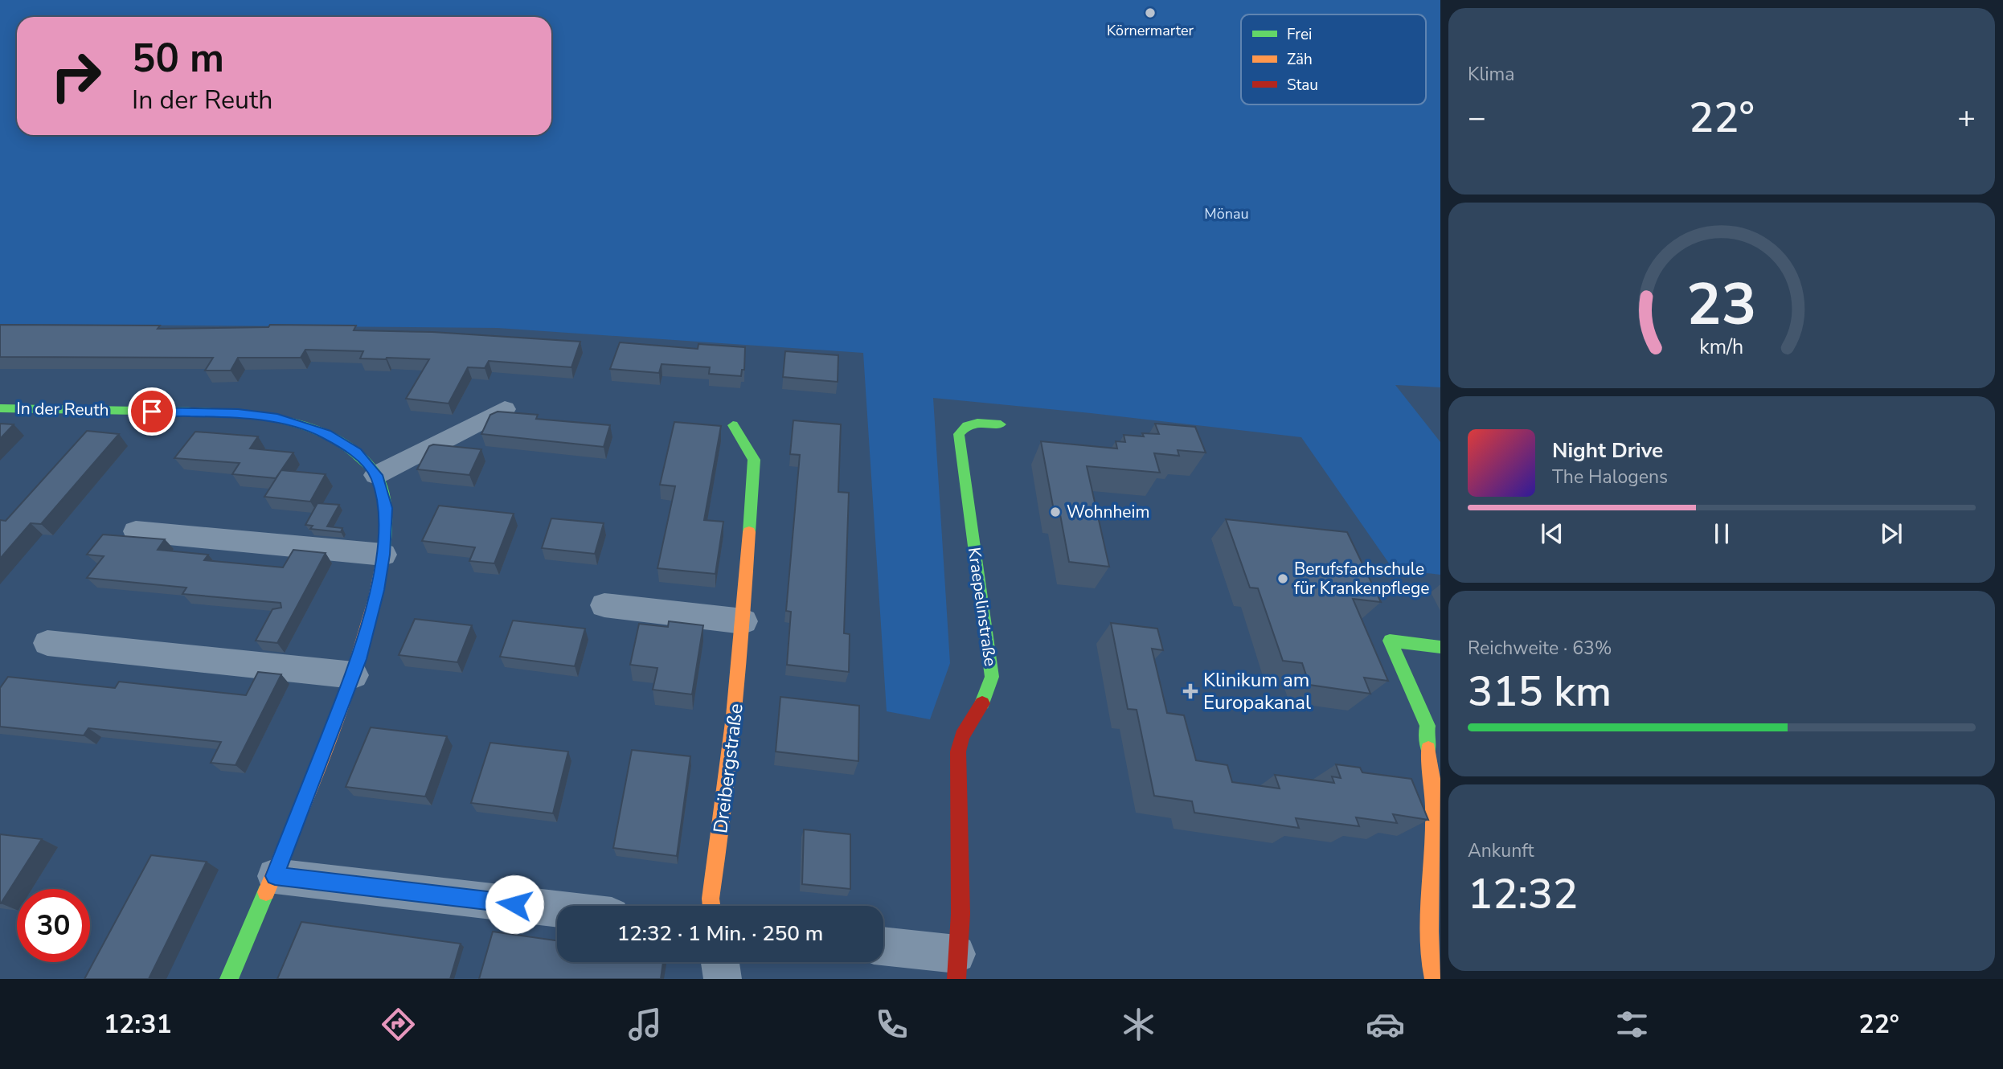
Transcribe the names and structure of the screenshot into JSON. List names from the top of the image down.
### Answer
{
  "streets": {
    "street": ["In der Reuth", "Kraepelinstraße", "Dreibergstraße"]
  },
  "parks": ["Mönau"],
  "places": {
    "other": ["Körnermarter", "Wohnheim", "Berufsfachschule für Krankenpflege"],
    "health": ["Klinikum am Europakanal"]
  },
  "legend": ["Frei", "Zäh", "Stau"],
  "page": {
    "tile": [
      "Klima",
      ["Reichweite · 63%", "315 km"],
      ["Ankunft", "12:32"]
    ],
    "turn": ["50 m", "In der Reuth"],
    "heat": ["−", "22°", "+"],
    "song": ["Night Drive", "The Halogens"],
    "limit": "30",
    "trip": "12:32 · 1 Min. · 250 m",
    "tabs": ["12:31", "22°"],
    "gauge": ["23", "km/h"]
  }
}
